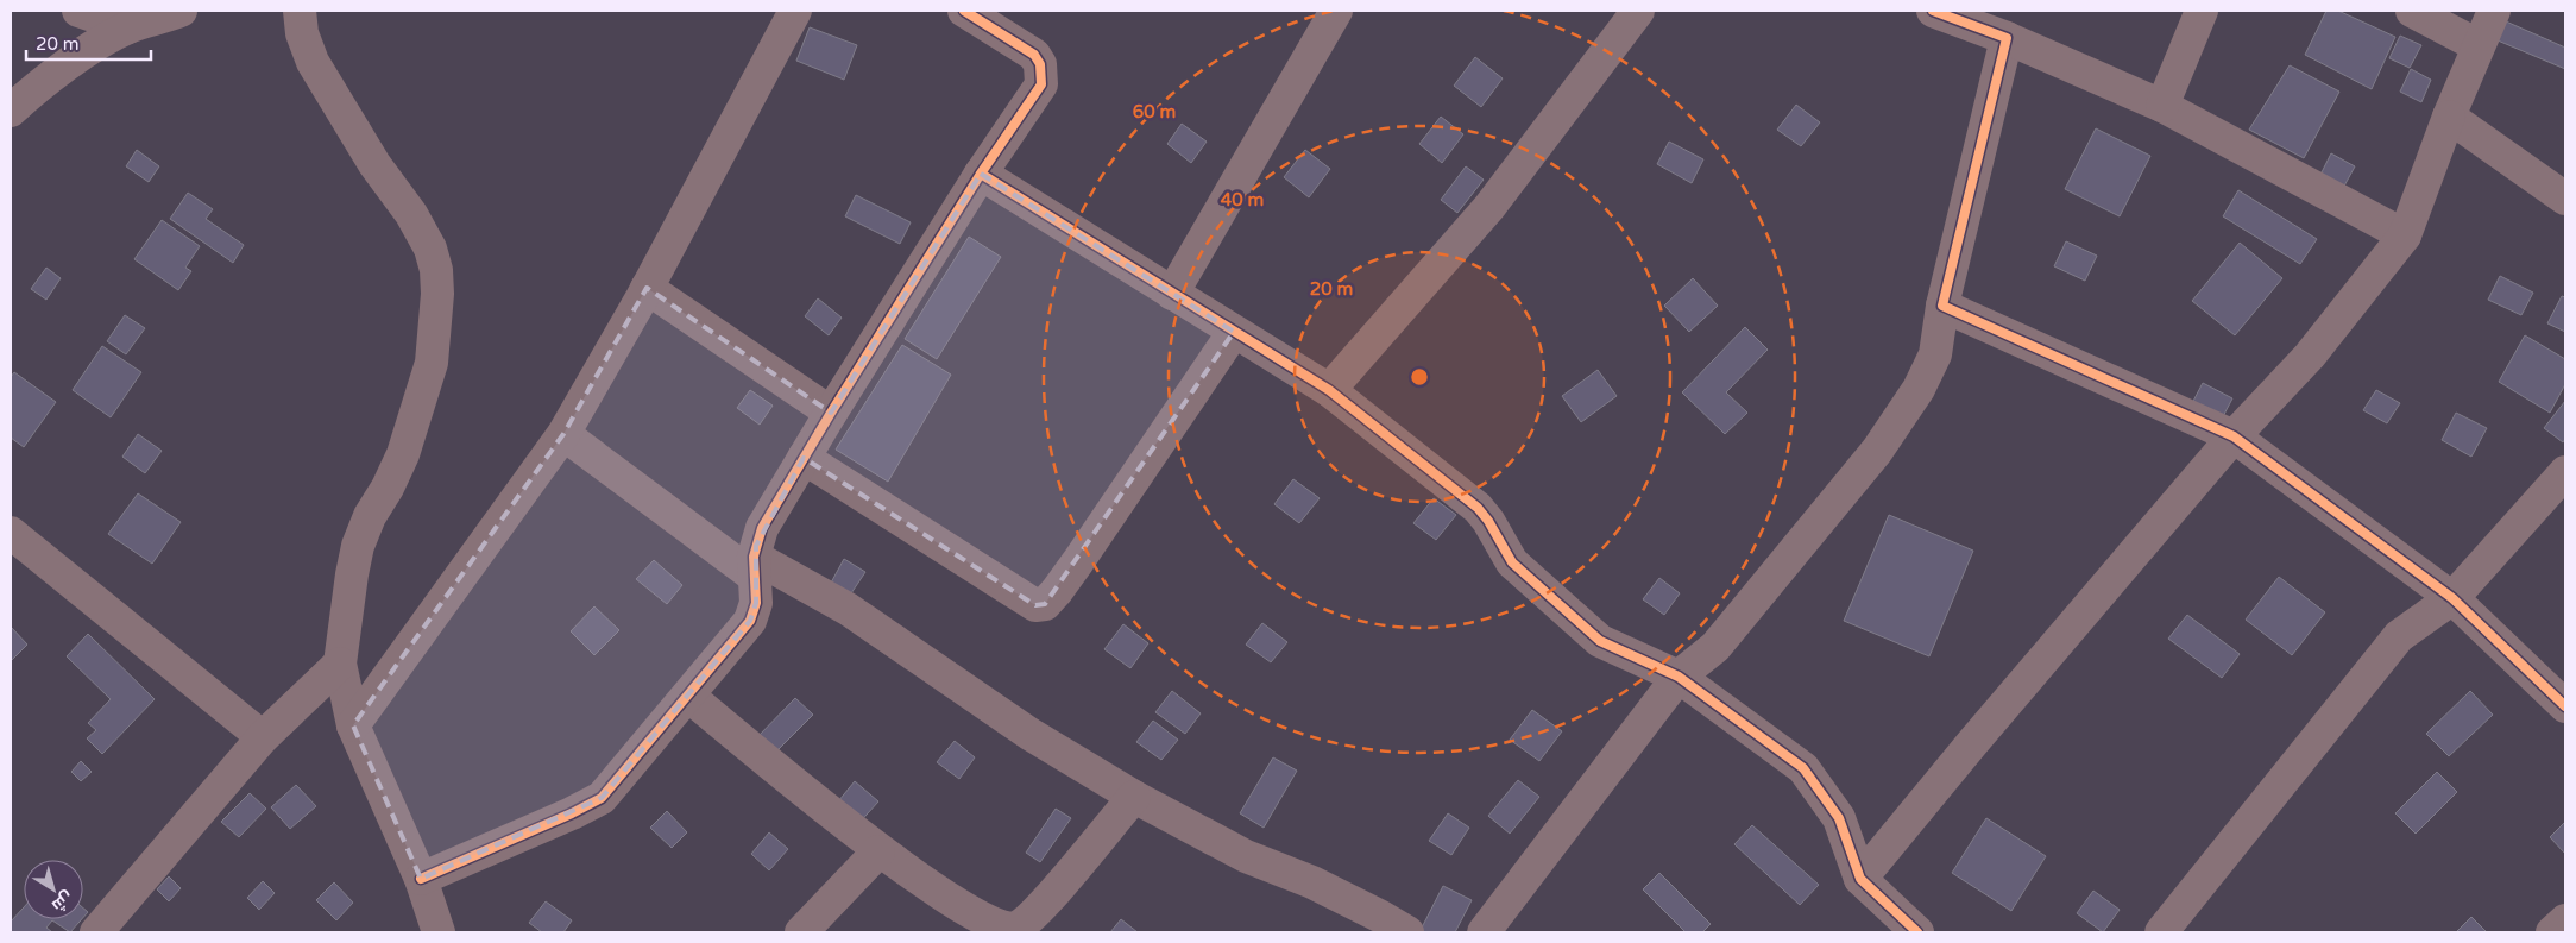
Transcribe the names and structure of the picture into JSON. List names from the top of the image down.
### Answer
{
  "scale_bar": "20 m",
  "north": "bottom right",
  "rings": ["60 m", "40 m", "20 m"]
}
